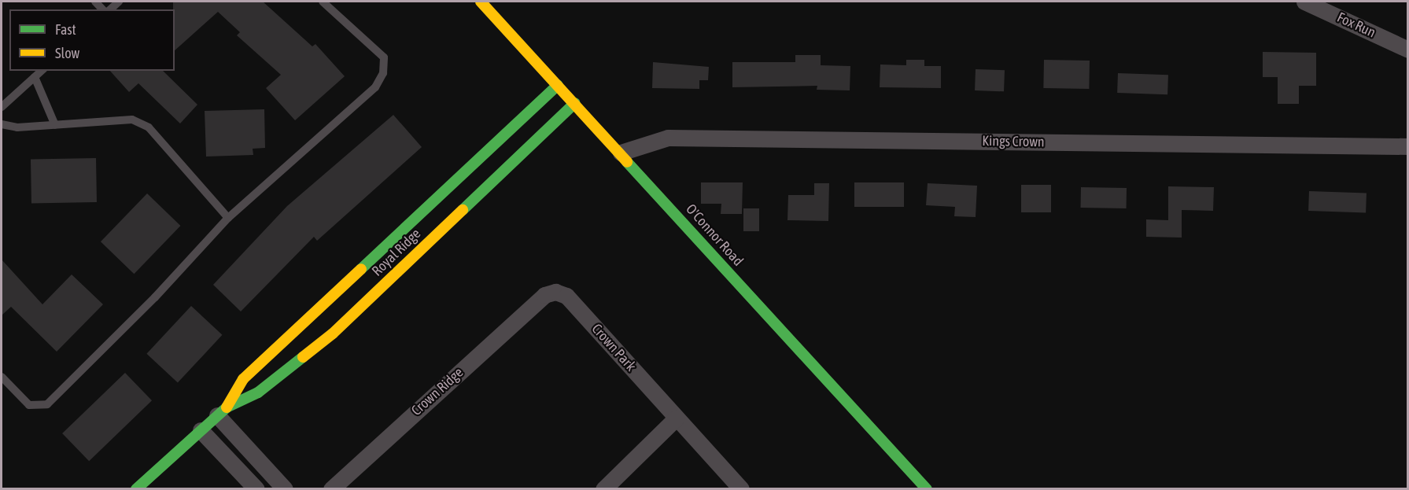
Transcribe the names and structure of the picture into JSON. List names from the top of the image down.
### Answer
{
  "streets": {
    "street": [
      "Fox Run",
      "Kings Crown",
      "O'Connor Road",
      "Royal Ridge",
      "Crown Park",
      "Crown Ridge"
    ]
  },
  "crossings": [
    ["Kings Crown", "O'Connor Road"],
    ["O'Connor Road", "Royal Ridge"],
    ["Crown Park", "Crown Ridge"]
  ],
  "legend": ["Fast", "Slow"]
}
